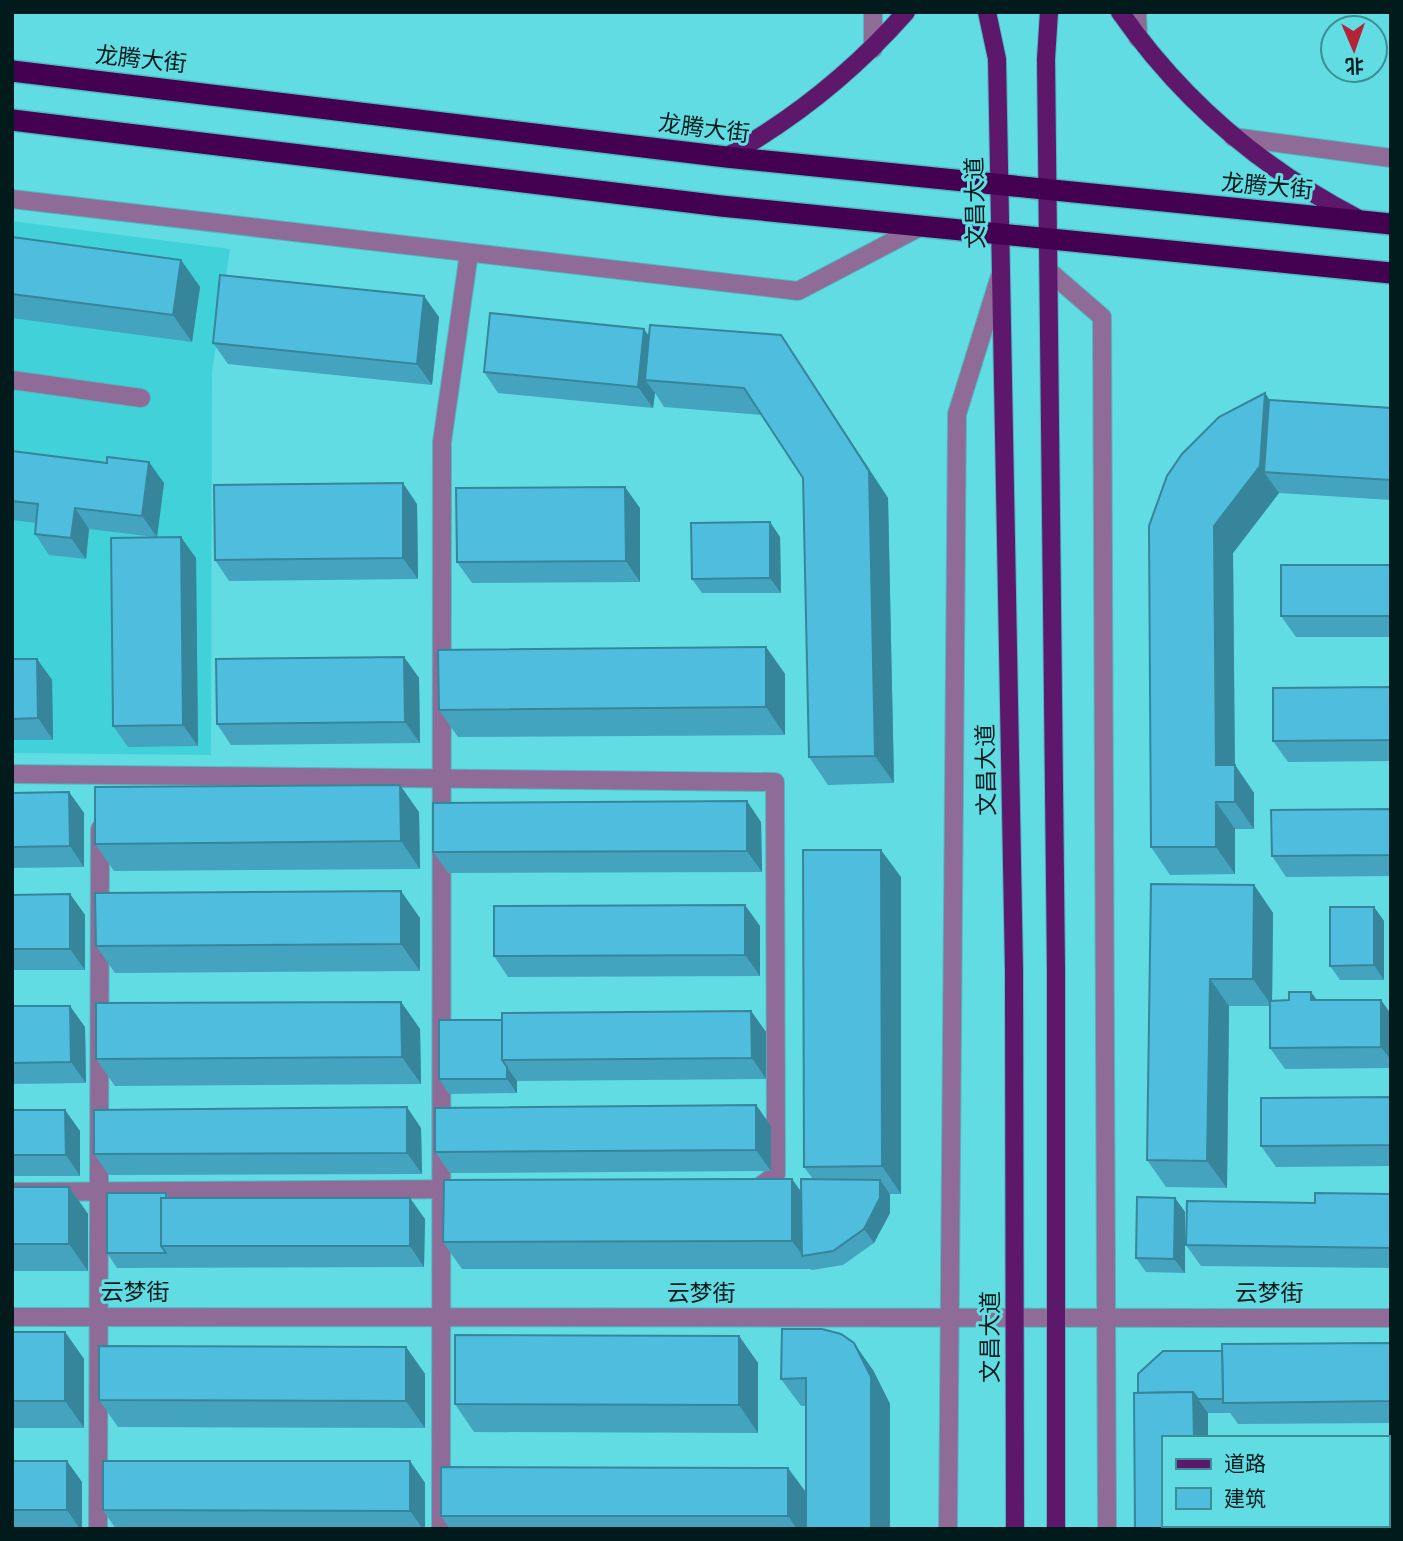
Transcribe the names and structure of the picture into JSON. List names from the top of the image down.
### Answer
{
  "streets": {
    "highway": ["龙腾大街"],
    "main road": ["文昌大道"],
    "street": ["云梦街"]
  },
  "crossings": [
    ["龙腾大街", "文昌大道"],
    ["文昌大道", "云梦街"]
  ],
  "legend": ["道路", "建筑"],
  "north": "bottom"
}
